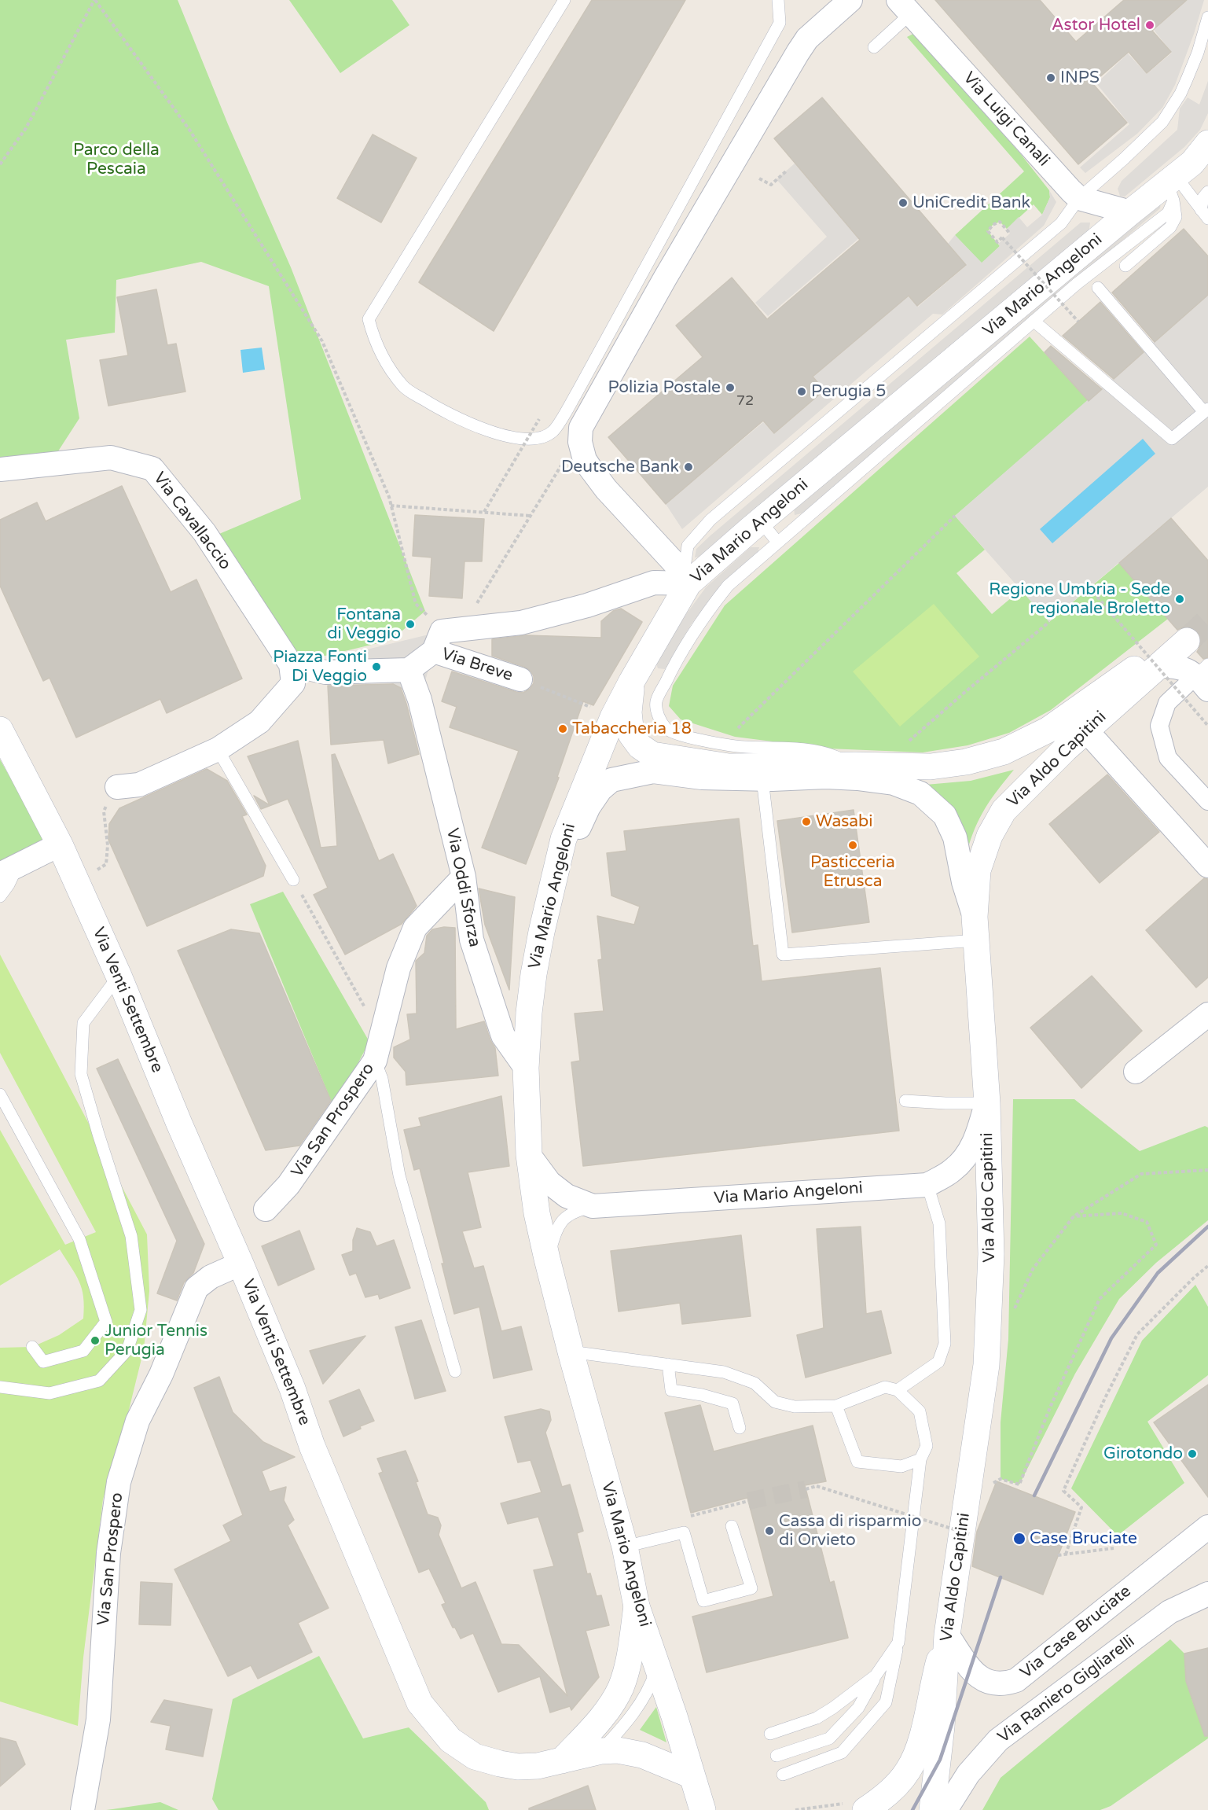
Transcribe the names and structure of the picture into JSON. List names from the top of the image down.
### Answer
{
  "streets": {
    "main road": ["Via Mario Angeloni", "Via Aldo Capitini", "Via Venti Settembre"],
    "street": [
      "Via Luigi Canali",
      "Via Cavallaccio",
      "Via Breve",
      "Via Oddi Sforza",
      "Via San Prospero",
      "Via Case Bruciate",
      "Via Raniero Gigliarelli"
    ]
  },
  "crossings": [
    ["Via Mario Angeloni", "Via Aldo Capitini"],
    ["Via Mario Angeloni", "Via Oddi Sforza"],
    ["Via Mario Angeloni", "Via Venti Settembre"],
    ["Via Aldo Capitini", "Via Case Bruciate"],
    ["Via Oddi Sforza", "Via San Prospero"],
    ["Via Venti Settembre", "Via San Prospero"]
  ],
  "parks": ["Parco della Pescaia"],
  "places": [
    "Astor Hotel",
    "INPS",
    "UniCredit Bank",
    "Polizia Postale",
    "Perugia 5",
    "Deutsche Bank",
    "Regione Umbria - Sede regionale Broletto",
    "Fontana di Veggio",
    "Piazza Fonti Di Veggio",
    "Tabaccheria 18",
    "Wasabi",
    "Pasticceria Etrusca",
    "Junior Tennis Perugia",
    "Girotondo",
    "Cassa di risparmio di Orvieto",
    "Case Bruciate"
  ],
  "house_numbers": ["72"]
}
